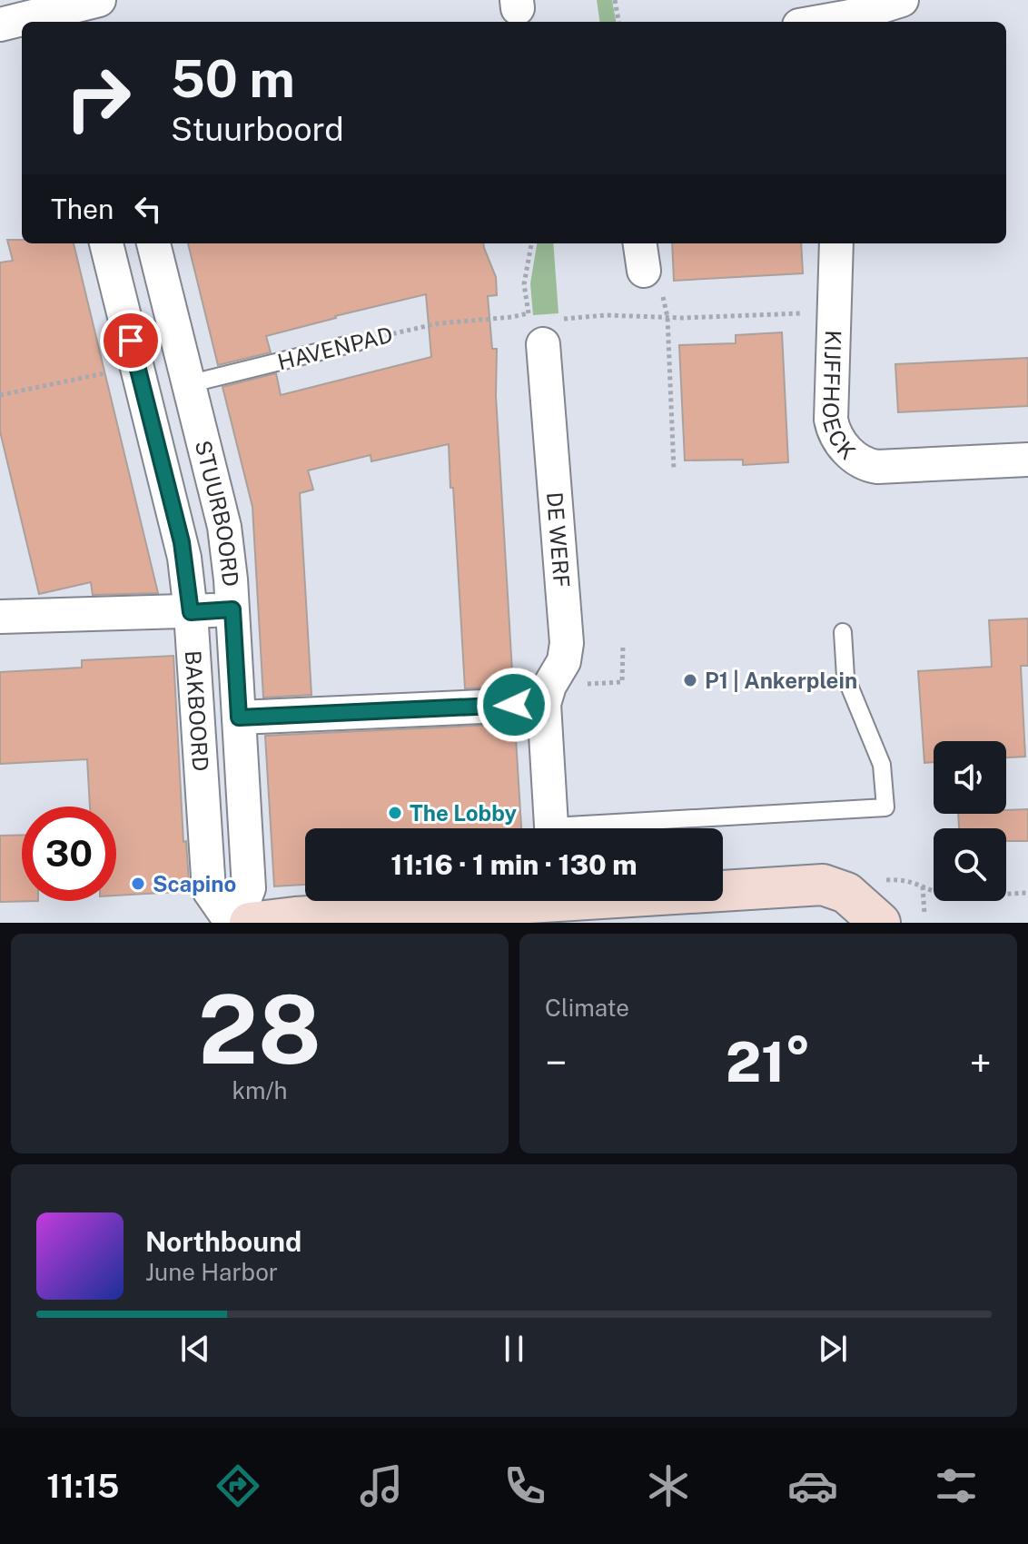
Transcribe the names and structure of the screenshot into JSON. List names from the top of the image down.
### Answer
{
  "streets": {
    "street": [
      "HAVENPAD",
      "KIJFFHOECK",
      "STUURBOORD",
      "DE WERF",
      "BAKBOORD"
    ]
  },
  "crossings": [
    ["HAVENPAD", "STUURBOORD"],
    ["HAVENPAD", "BAKBOORD"],
    ["STUURBOORD", "BAKBOORD"]
  ],
  "places": ["P1 | Ankerplein", "The Lobby", "Scapino"],
  "page": {
    "turn": ["50 m", "Stuurboord"],
    "then": "Then",
    "limit": "30",
    "trip": "11:16 · 1 min · 130 m",
    "tile": [
      ["28", "km/h"],
      "Climate"
    ],
    "heat": ["−", "21°", "+"],
    "song": ["Northbound", "June Harbor"],
    "tabs": "11:15"
  }
}
